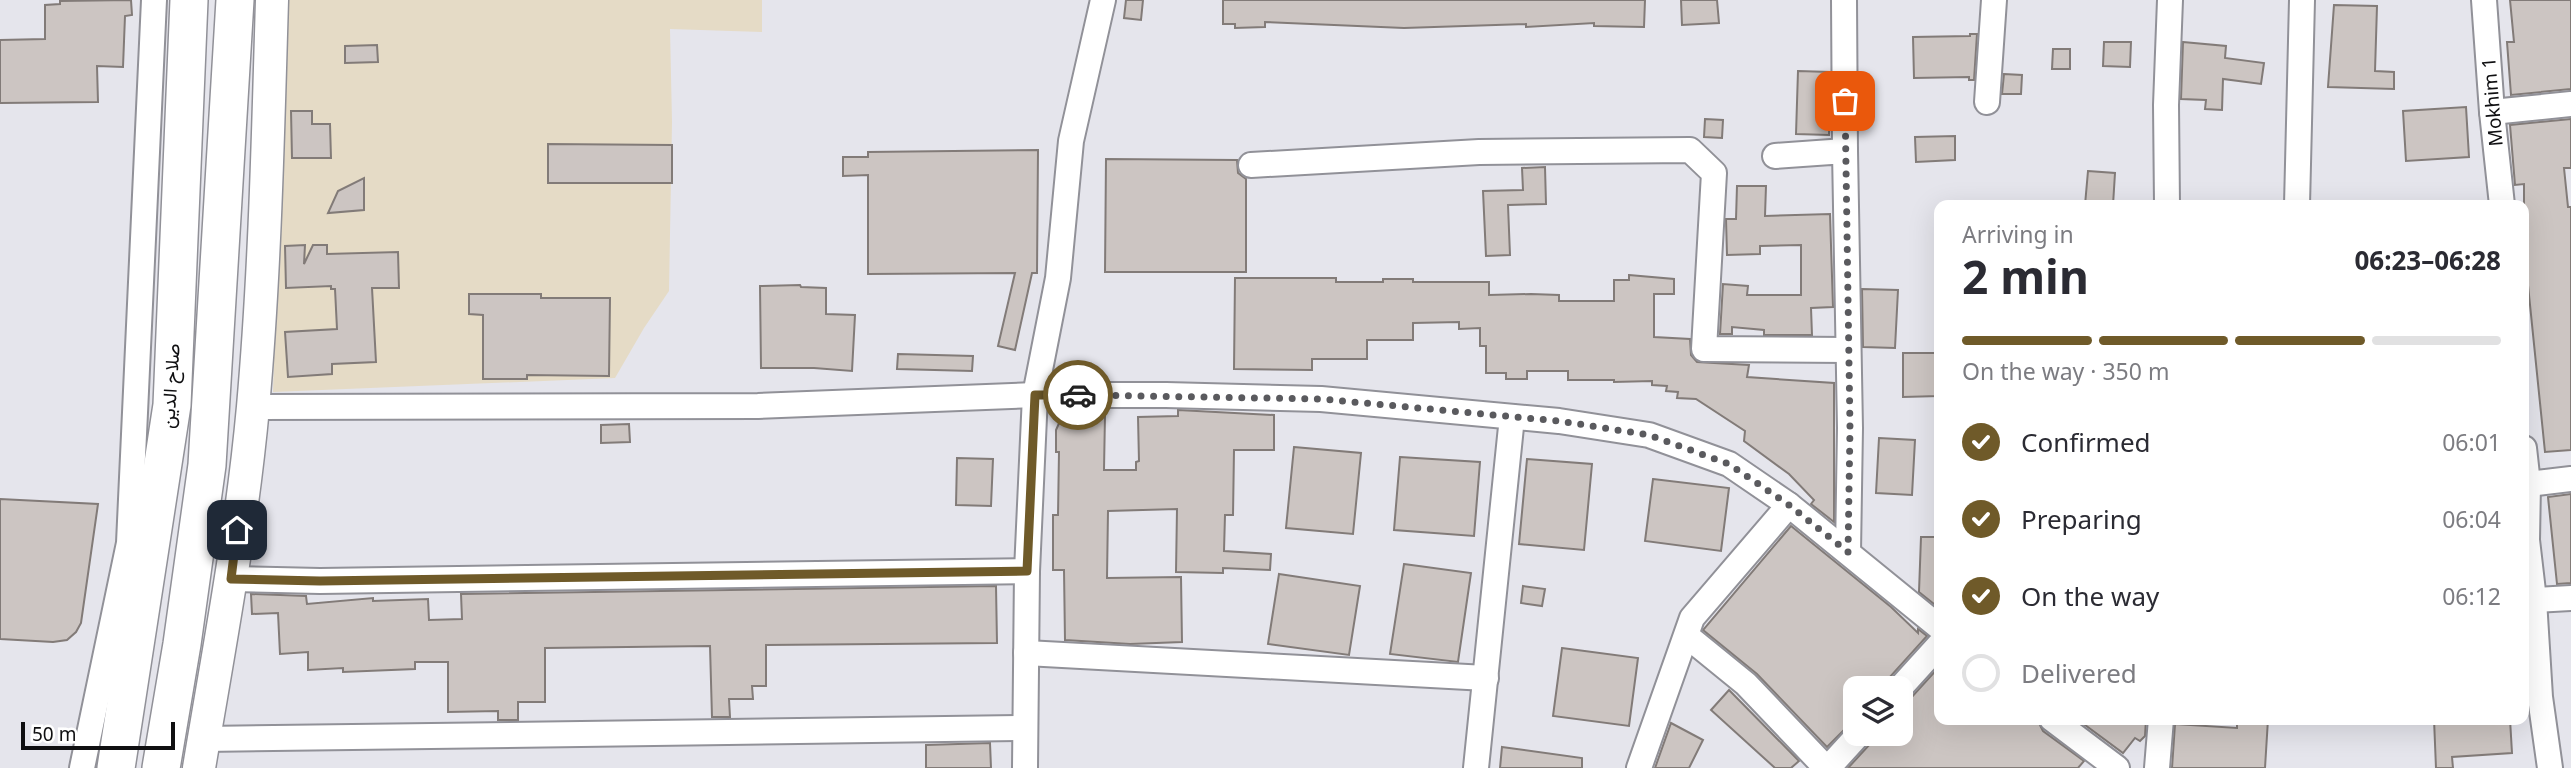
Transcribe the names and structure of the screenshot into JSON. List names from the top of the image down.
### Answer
{
  "streets": {
    "highway": ["صلاح الدين"],
    "street": ["Mokhim 1"]
  },
  "scale_bar": "50 m",
  "page": {
    "heading": ["2 min", "Arriving in", "06:23–06:28"],
    "bar": "On the way · 350 m",
    "list": [
      ["Confirmed", "06:01"],
      ["Preparing", "06:04"],
      ["On the way", "06:12"],
      "Delivered"
    ],
    "scale": "50 m"
  }
}
